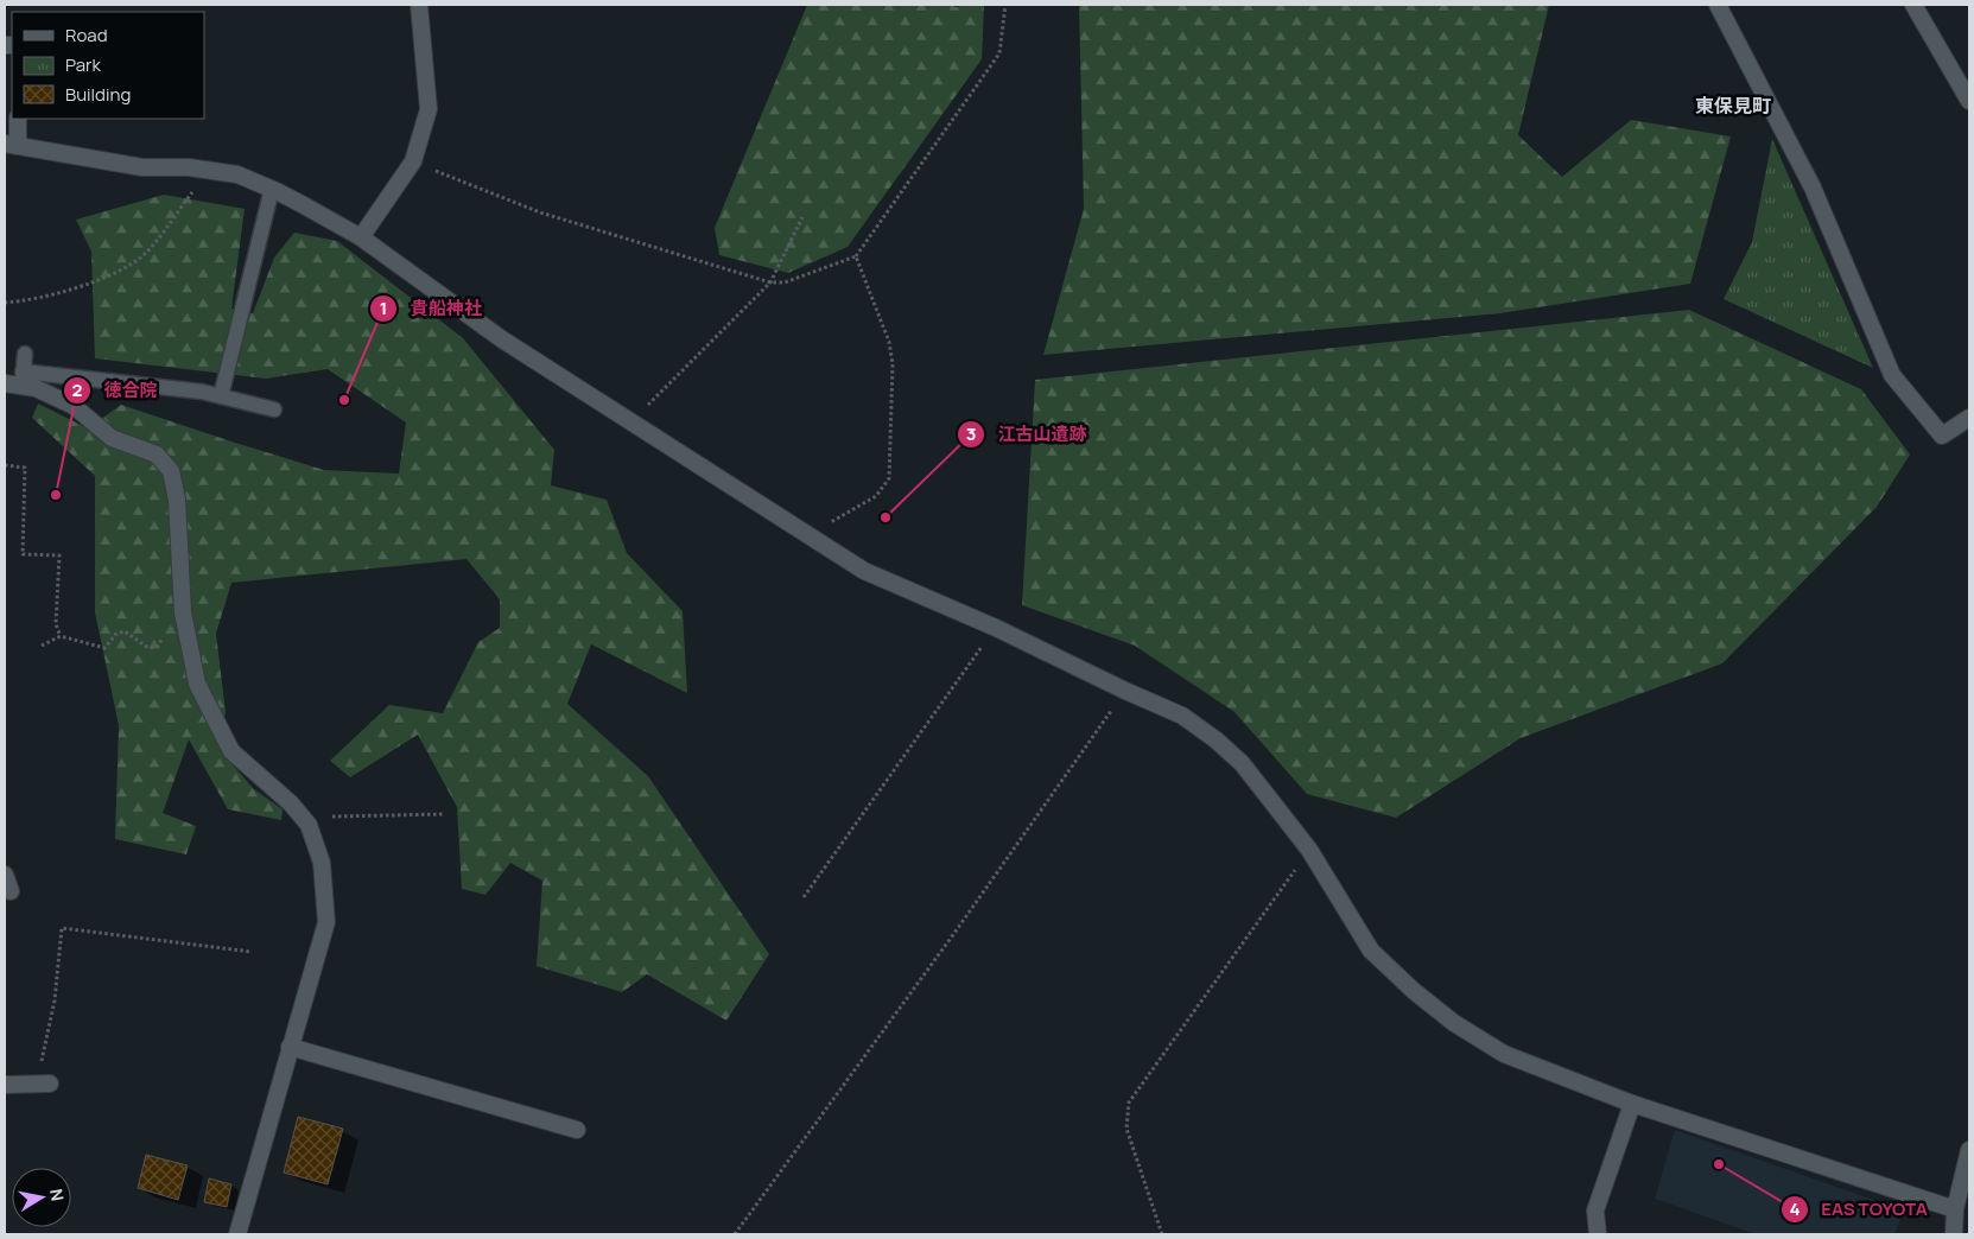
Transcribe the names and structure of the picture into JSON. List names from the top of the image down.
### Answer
{
  "districts": ["東保見町"],
  "places": [
    "貴船神社",
    "徳合院",
    "江古山遺跡",
    "EAS TOYOTA"
  ],
  "legend": ["Road", "Park", "Building"],
  "north": "right"
}
